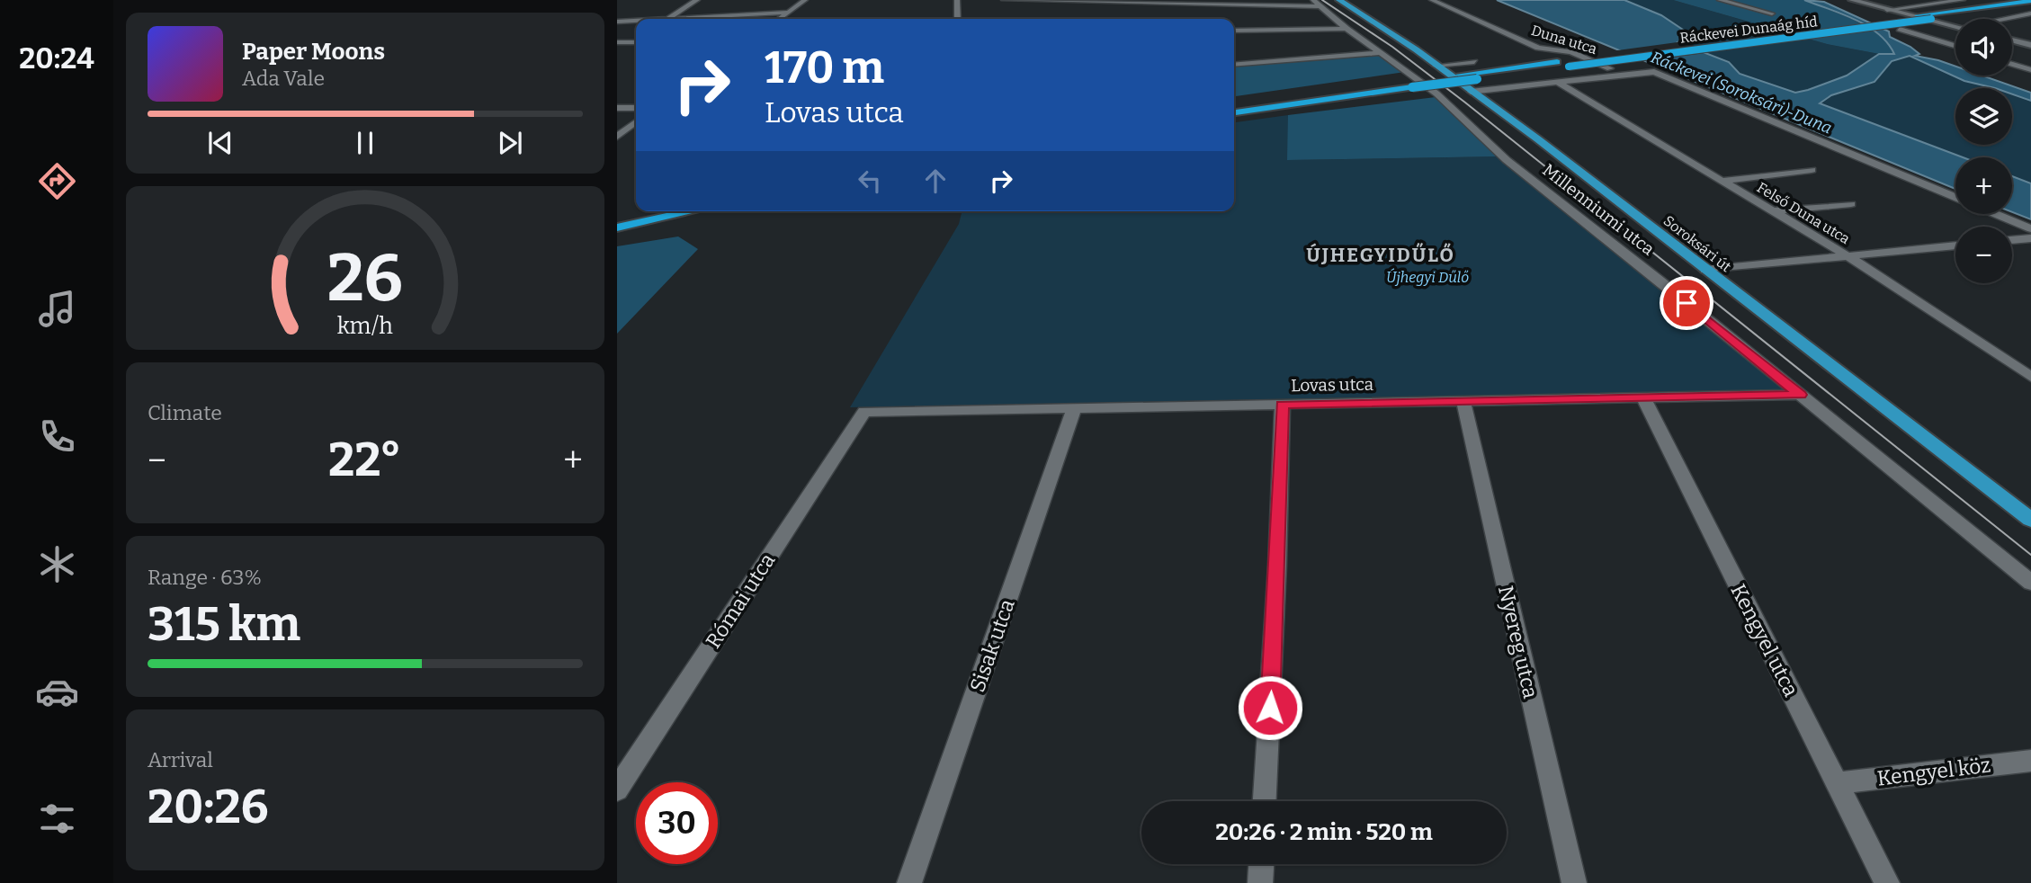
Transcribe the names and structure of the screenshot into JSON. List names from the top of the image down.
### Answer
{
  "streets": {
    "highway": ["Ráckevei Dunaág híd"],
    "main road": ["Soroksári út"],
    "street": [
      "Duna utca",
      "Millenniumi utca",
      "Felső Duna utca",
      "Lovas utca",
      "Római utca",
      "Kengyel utca",
      "Nyereg utca",
      "Sisak utca",
      "Kengyel köz"
    ]
  },
  "crossings": [
    ["Millenniumi utca", "Lovas utca"],
    ["Lovas utca", "Római utca"],
    ["Lovas utca", "Kengyel utca"],
    ["Lovas utca", "Nyereg utca"],
    ["Lovas utca", "Sisak utca"],
    ["Kengyel utca", "Kengyel köz"]
  ],
  "districts": ["ÚJHEGYIDŰLŐ"],
  "water": ["Ráckevei (Soroksári)-Duna"],
  "parks": ["Újhegyi Dűlő"],
  "page": {
    "tabs": "20:24",
    "map_buttons": ["+", "−"],
    "turn": ["170 m", "Lovas utca"],
    "song": ["Paper Moons", "Ada Vale"],
    "tile": [
      "Climate",
      ["Range · 63%", "315 km"],
      ["Arrival", "20:26"]
    ],
    "heat": ["−", "22°", "+"],
    "limit": "30",
    "trip": "20:26 · 2 min · 520 m",
    "gauge": ["26", "km/h"]
  }
}
